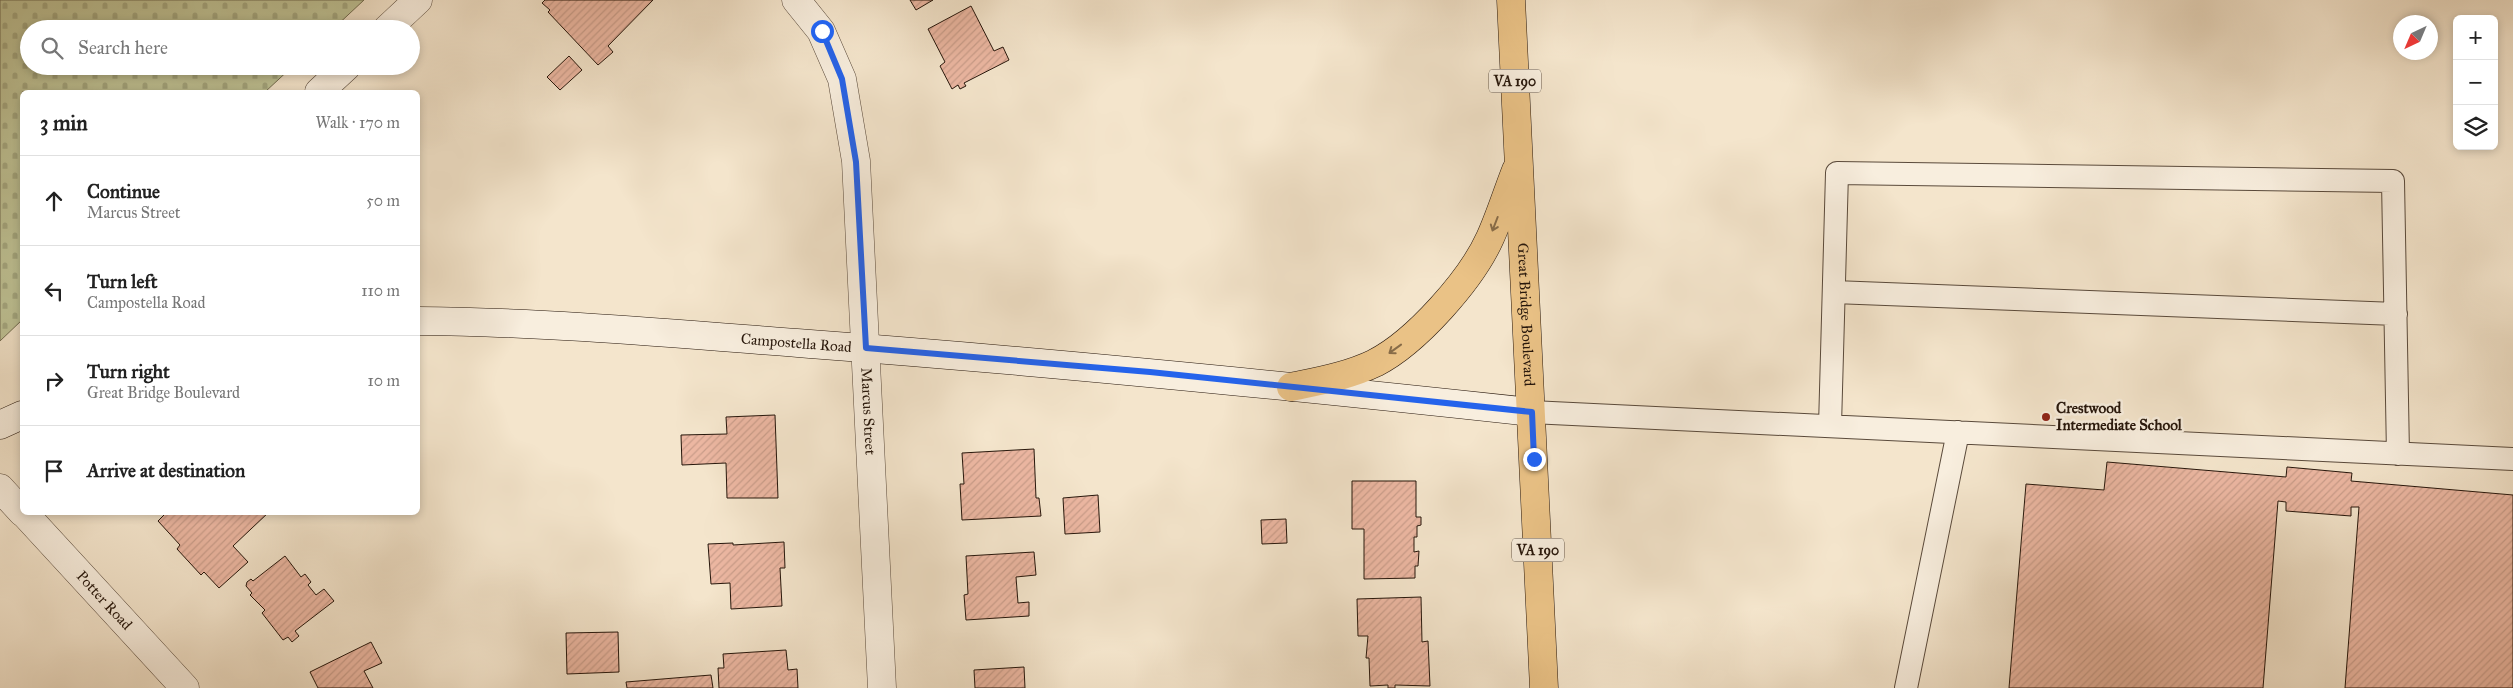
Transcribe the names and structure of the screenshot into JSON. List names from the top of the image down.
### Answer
{
  "streets": {
    "main road": [
      "VA 190",
      "Great Bridge Boulevard",
      "Campostella Road",
      "Marcus Street",
      "Potter Road"
    ]
  },
  "crossings": [
    ["Great Bridge Boulevard", "Campostella Road"],
    ["Campostella Road", "Marcus Street"]
  ],
  "places": ["Crestwood Intermediate School"],
  "north": "bottom left",
  "page": {
    "map_buttons": ["+", "−"],
    "search": "Search here",
    "heading": ["3 min", "Walk · 170 m"],
    "list": [
      ["Continue", "Marcus Street", "50 m"],
      ["Turn left", "Campostella Road", "110 m"],
      ["Turn right", "Great Bridge Boulevard", "10 m"],
      "Arrive at destination"
    ]
  }
}
